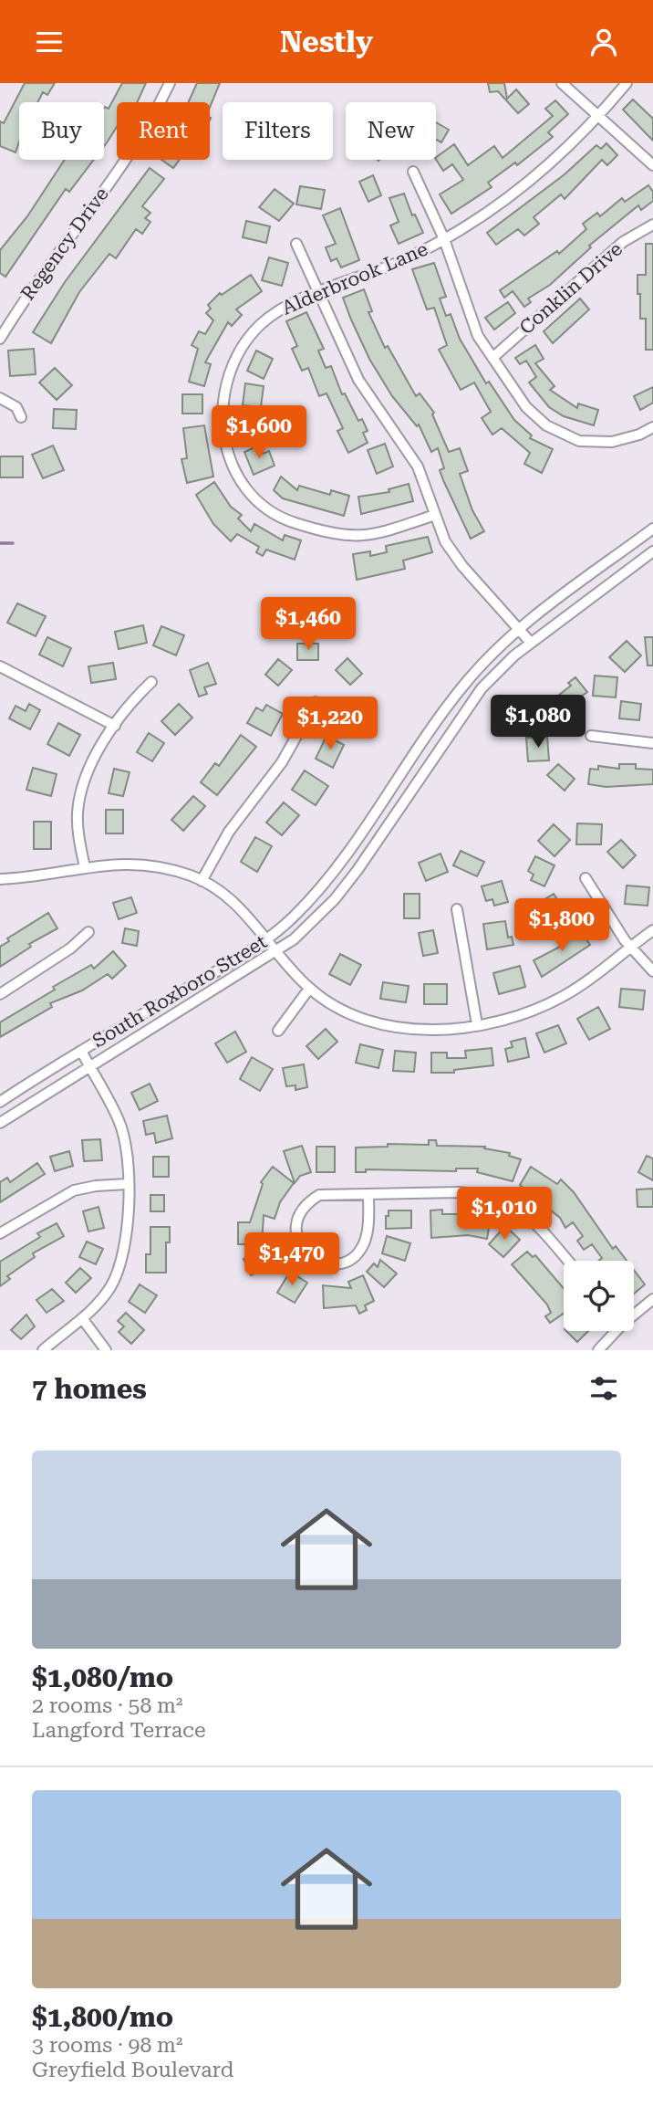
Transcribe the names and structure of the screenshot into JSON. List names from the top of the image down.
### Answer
{
  "streets": {
    "street": [
      "Regency Drive",
      "Alderbrook Lane",
      "Conklin Drive",
      "South Roxboro Street"
    ]
  },
  "page": {
    "header": "Nestly",
    "chip": [
      "Buy",
      "Rent",
      "Filters",
      "New"
    ],
    "price": [
      "$1,600",
      "$1,460",
      "$1,080",
      "$1,220",
      "$1,800",
      "$1,010",
      "$1,470"
    ],
    "heading": "7 homes",
    "list": [
      {
        "name": "$1,080/mo",
        "note": "2 rooms · 58 m² · Langford Terrace"
      },
      {
        "name": "$1,800/mo",
        "note": "3 rooms · 98 m² · Greyfield Boulevard"
      }
    ]
  }
}
